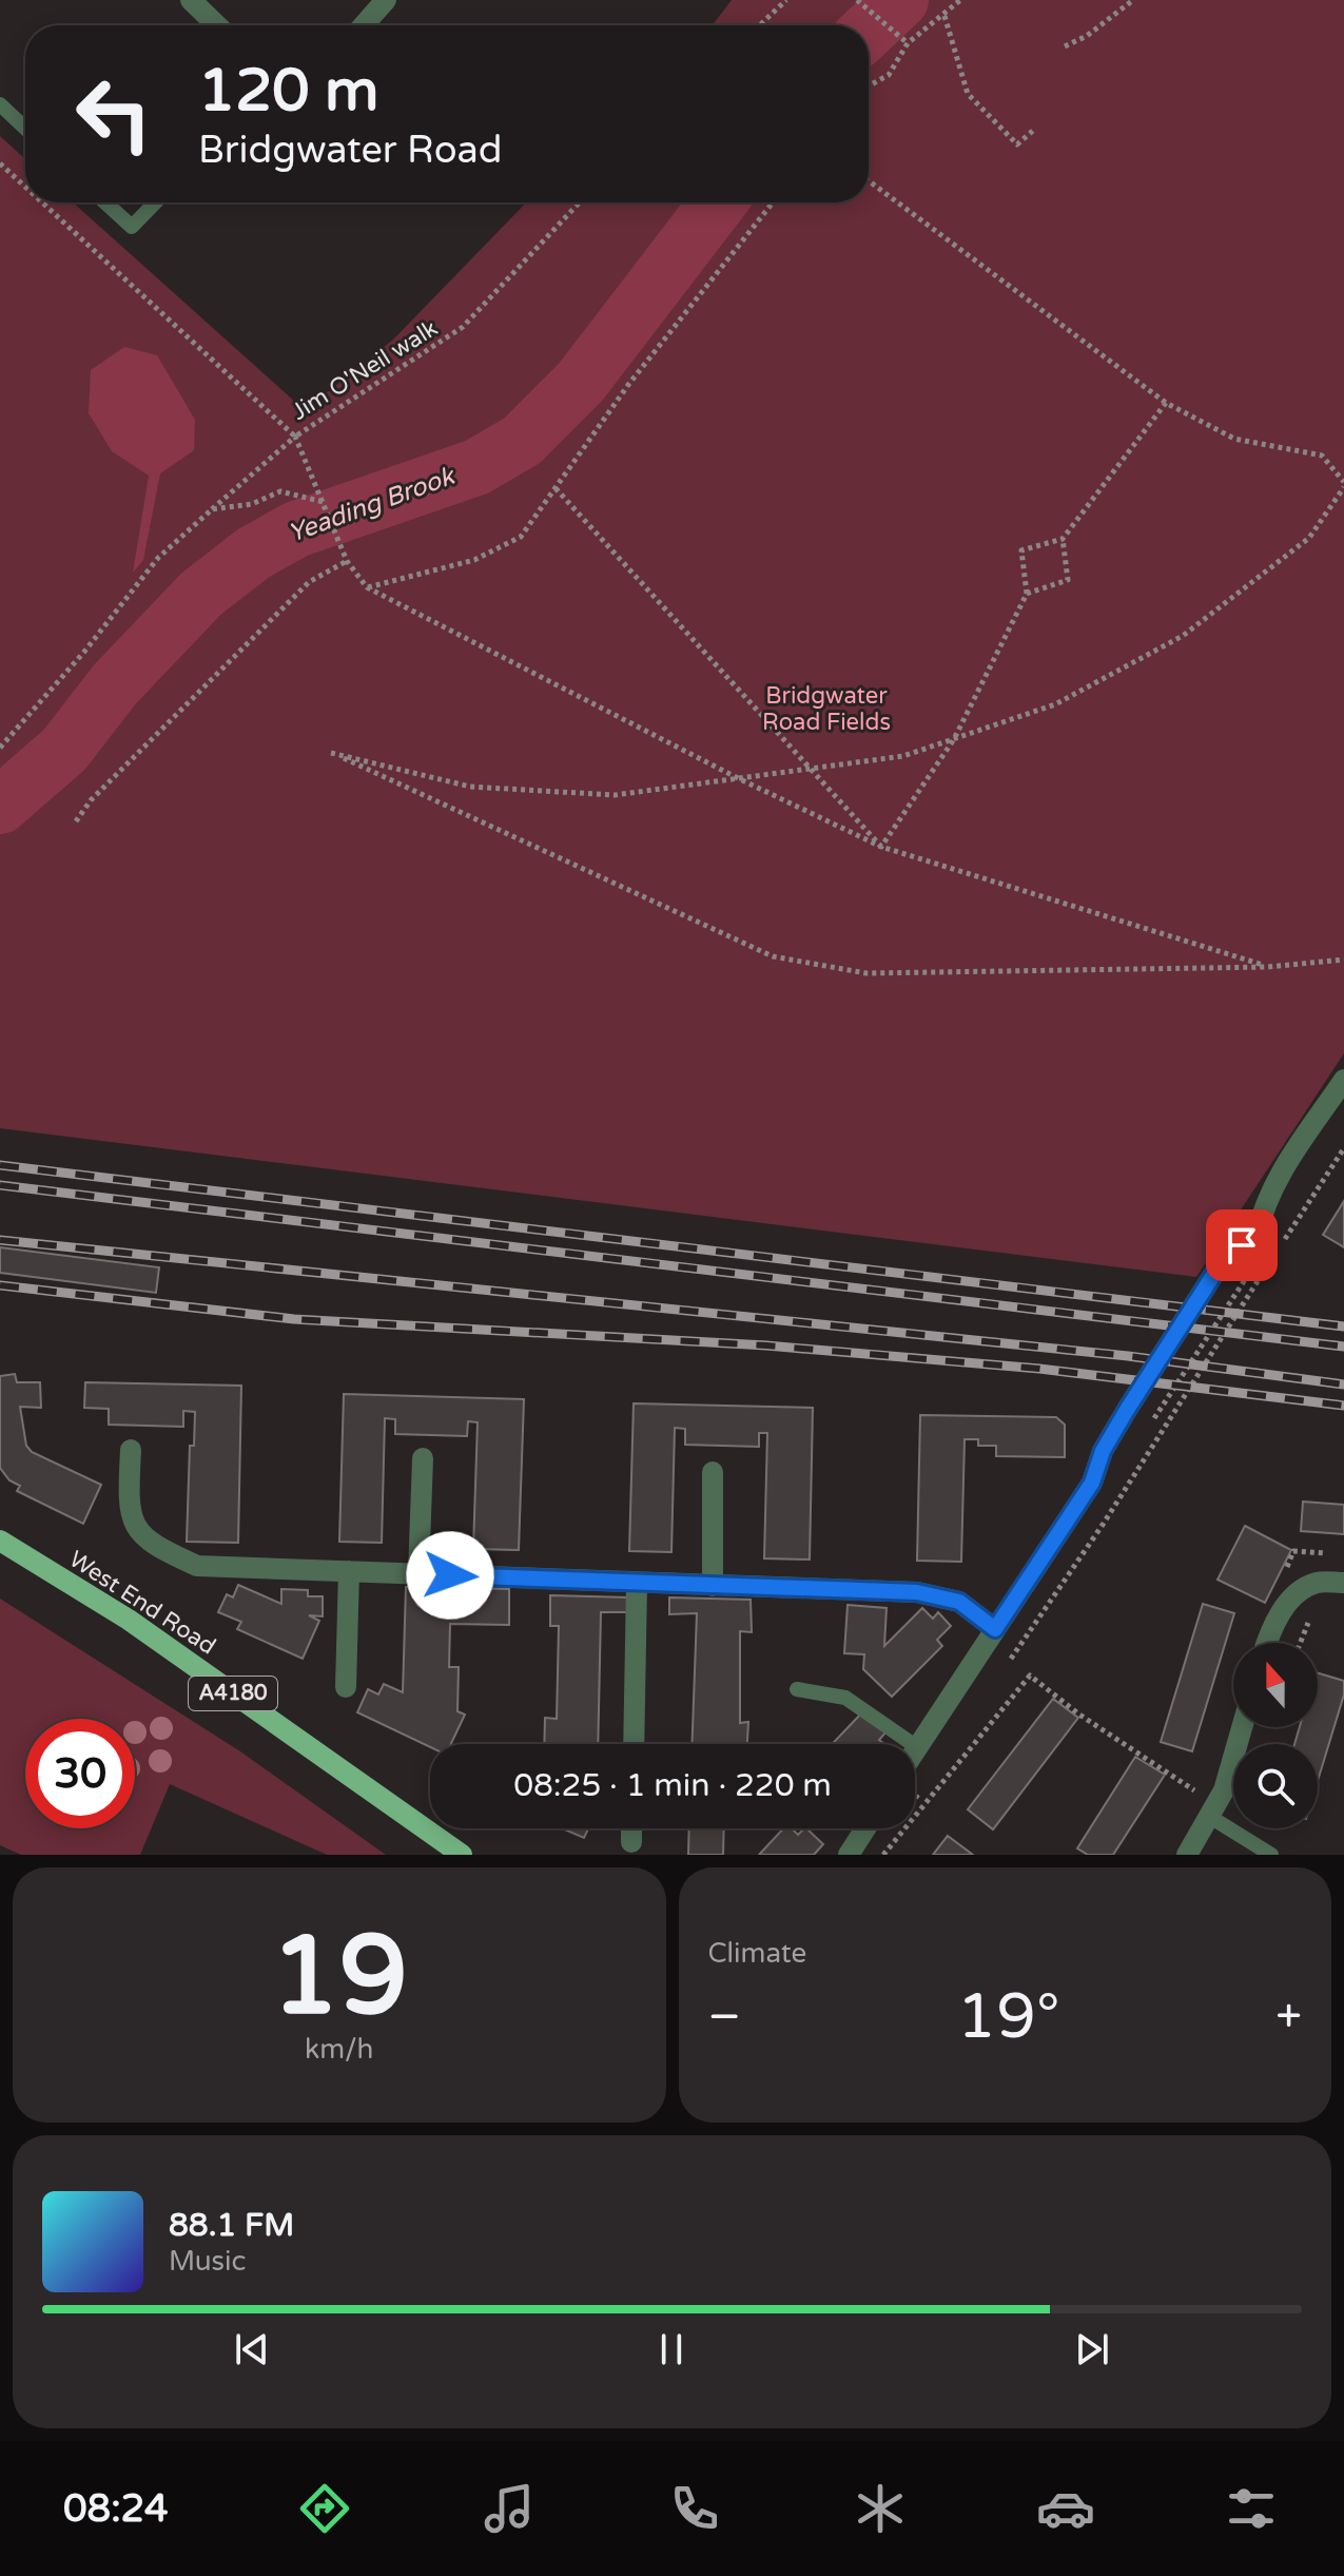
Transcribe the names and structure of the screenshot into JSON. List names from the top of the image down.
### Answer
{
  "streets": {
    "main road": ["West End Road", "A4180"],
    "path": ["Jim O'Neil walk"]
  },
  "water": ["Yeading Brook"],
  "parks": ["Bridgwater Road Fields"],
  "north": "top",
  "page": {
    "turn": ["120 m", "Bridgwater Road"],
    "limit": "30",
    "trip": "08:25 · 1 min · 220 m",
    "tile": [
      ["19", "km/h"],
      "Climate"
    ],
    "heat": ["−", "19°", "+"],
    "song": ["88.1 FM", "Music"],
    "tabs": "08:24"
  }
}
